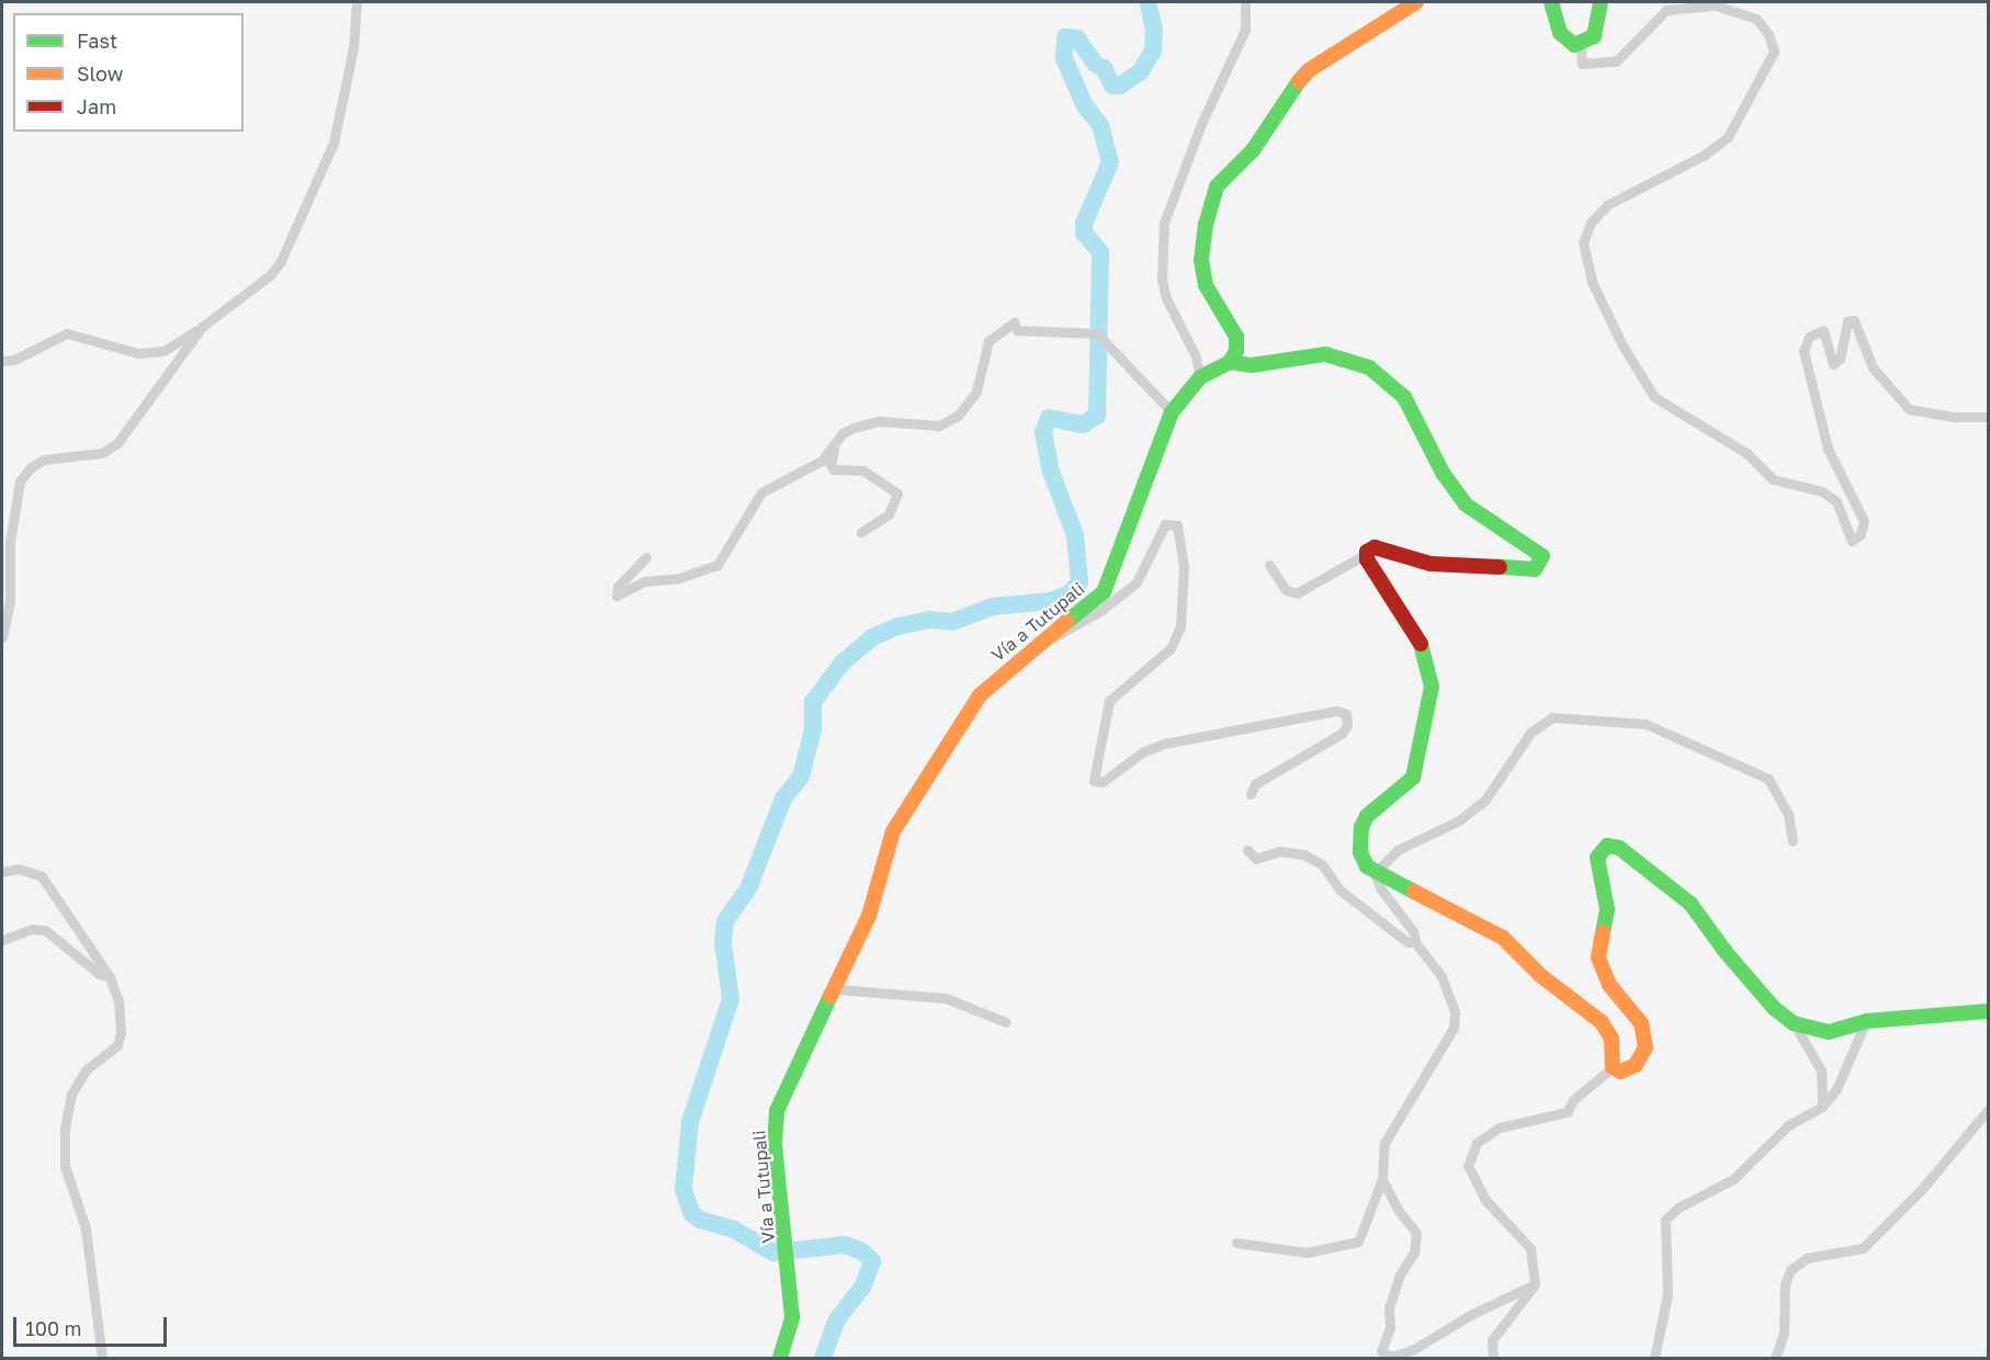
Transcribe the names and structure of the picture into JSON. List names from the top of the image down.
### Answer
{
  "streets": {
    "street": ["Vía a Tutupali"]
  },
  "legend": ["Fast", "Slow", "Jam"],
  "scale_bar": "100 m"
}
